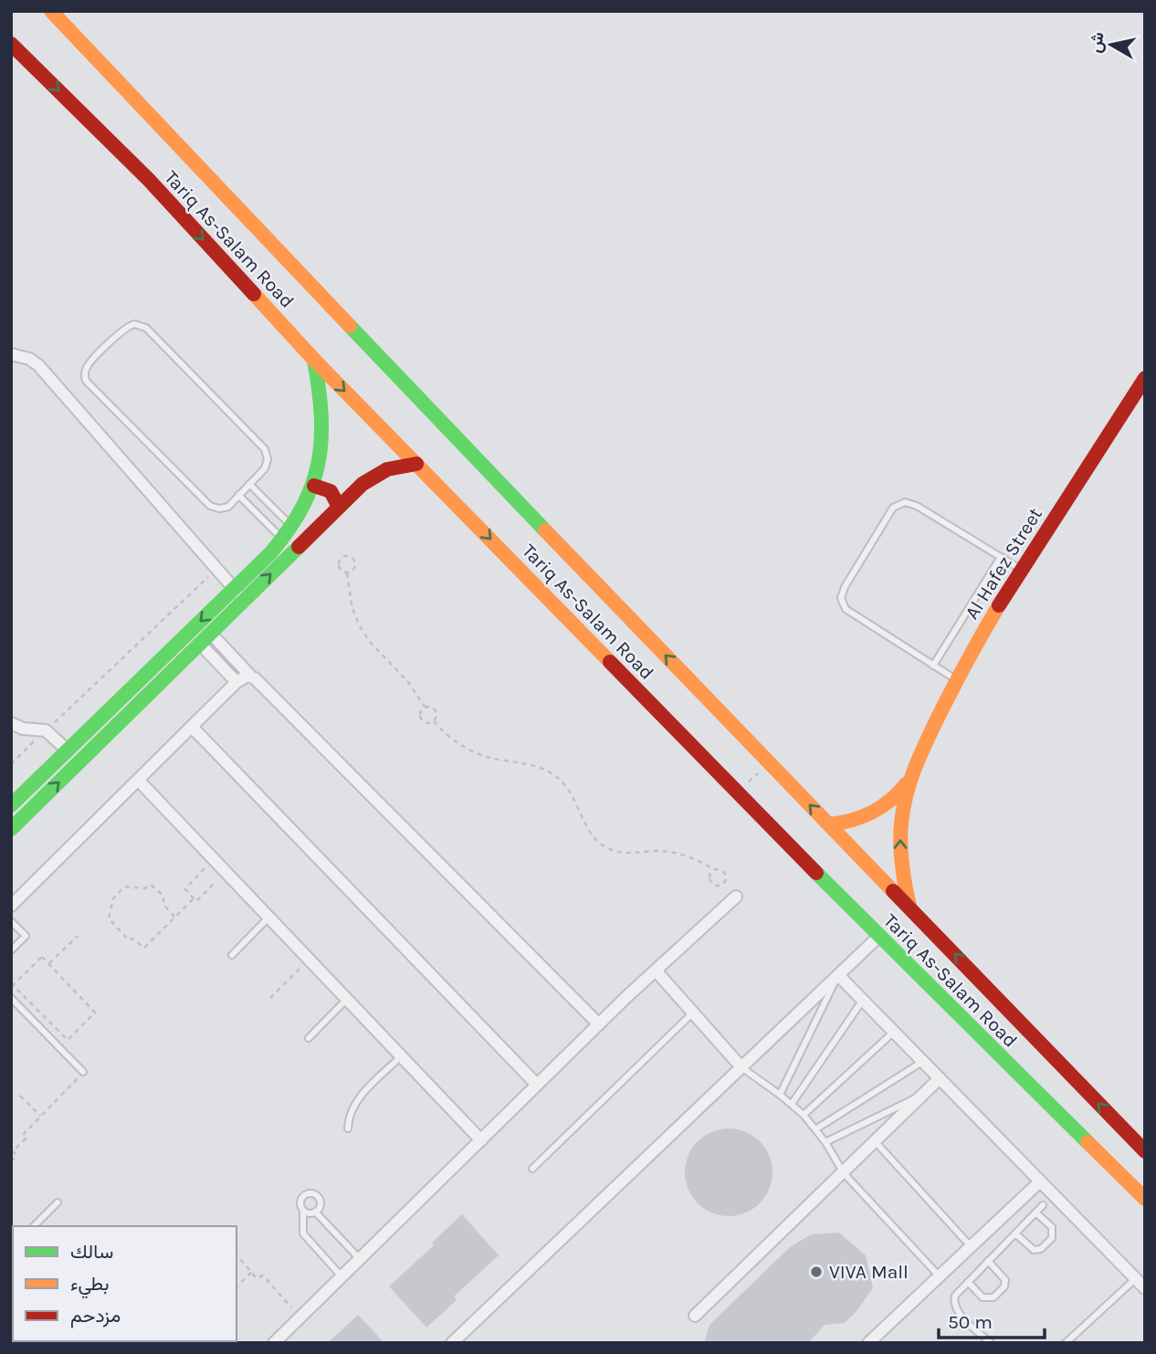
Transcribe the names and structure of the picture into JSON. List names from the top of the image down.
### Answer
{
  "streets": {
    "main road": ["Tariq As-Salam Road", "Al Hafez Street"]
  },
  "crossings": [
    ["Tariq As-Salam Road", "Al Hafez Street"]
  ],
  "places": ["VIVA Mall"],
  "legend": ["سالك", "بطيء", "مزدحم"],
  "scale_bar": "50 m",
  "north": "left"
}
